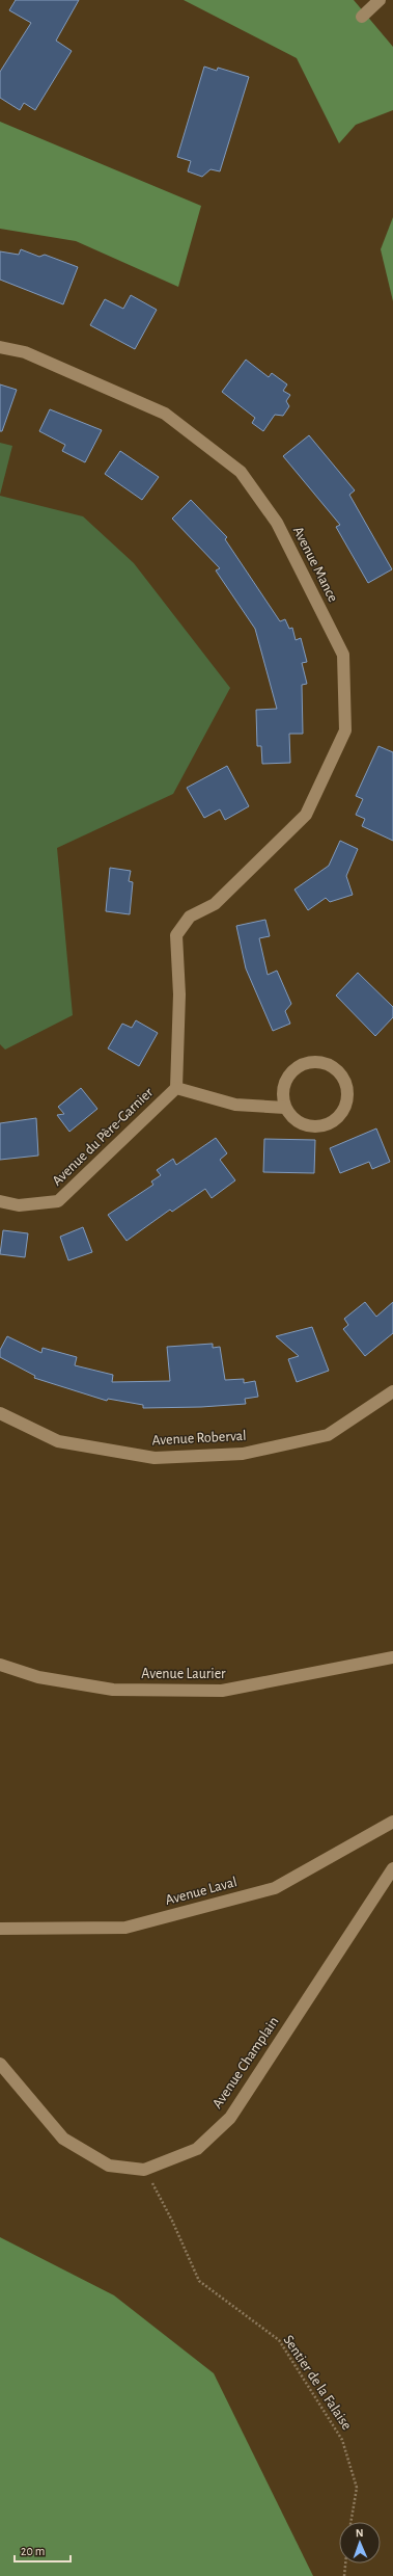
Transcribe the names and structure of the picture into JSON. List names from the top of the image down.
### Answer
{
  "streets": {
    "street": [
      "Avenue Mance",
      "Avenue du Père-Garnier",
      "Avenue Roberval",
      "Avenue Laurier",
      "Avenue Laval",
      "Avenue Champlain"
    ],
    "path": ["Sentier de la Falaise"]
  },
  "crossings": [
    ["Avenue Mance", "Avenue du Père-Garnier"],
    ["Avenue Champlain", "Sentier de la Falaise"]
  ],
  "scale_bar": "20 m",
  "north": "top"
}
